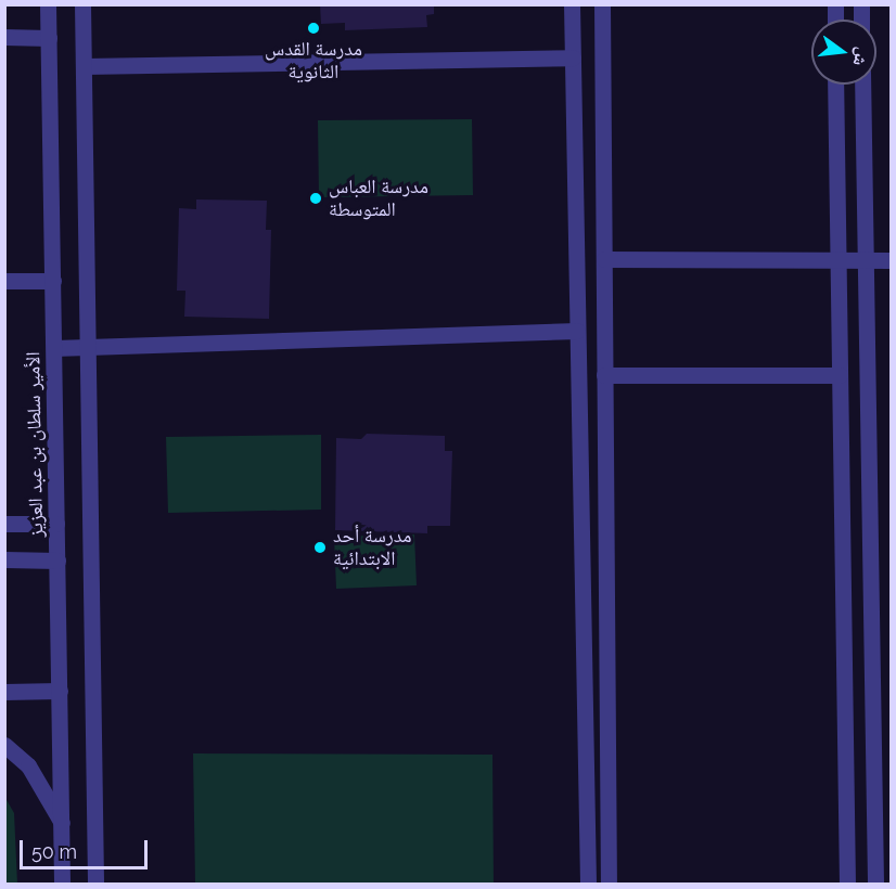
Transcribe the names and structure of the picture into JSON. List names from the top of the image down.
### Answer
{
  "streets": {
    "street": ["الأمير سلطان بن عبد العزيز"]
  },
  "places": ["مدرسة القدس الثانوية", "مدرسة العباس المتوسطة", "مدرسة أحد الابتدائية"],
  "scale_bar": "50 m",
  "north": "right"
}
